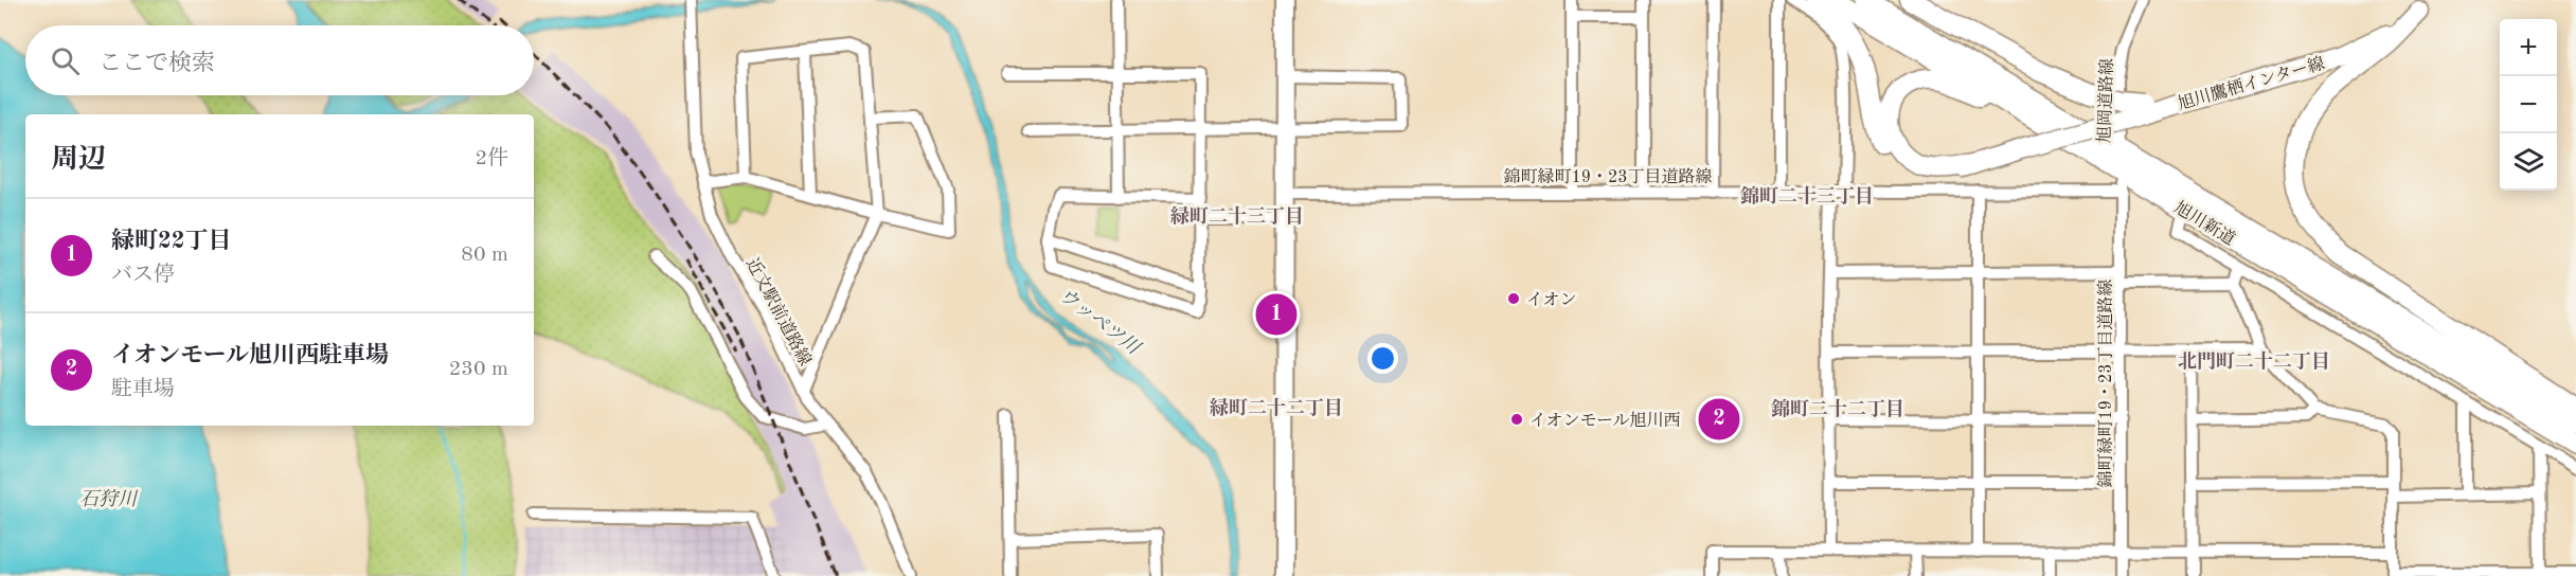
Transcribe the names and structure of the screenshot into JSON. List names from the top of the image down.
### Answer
{
  "streets": {
    "main road": ["旭川鷹栖インター線", "旭川新道"],
    "street": ["旭岡道路線", "錦町緑町19・23丁目道路線", "近文駅前道路線"]
  },
  "crossings": [
    ["旭岡道路線", "錦町緑町19・23丁目道路線"],
    ["旭岡道路線", "旭川新道"],
    ["錦町緑町19・23丁目道路線", "旭川新道"]
  ],
  "districts": [
    "錦町二十三丁目",
    "緑町二十三丁目",
    "北門町二十二丁目",
    "緑町二十二丁目",
    "錦町二十二丁目"
  ],
  "water": ["ウッペツ川", "石狩川"],
  "places": ["イオン", "イオンモール旭川西"],
  "page": {
    "map_buttons": ["+", "−"],
    "search": "ここで検索",
    "heading": ["周辺", "2件"],
    "list": [
      {
        "mark": "1",
        "name": "緑町22丁目",
        "note": "バス停",
        "value": "80 m"
      },
      {
        "mark": "2",
        "name": "イオンモール旭川西駐車場",
        "note": "駐車場",
        "value": "230 m"
      }
    ],
    "pins": ["1", "2"]
  }
}
